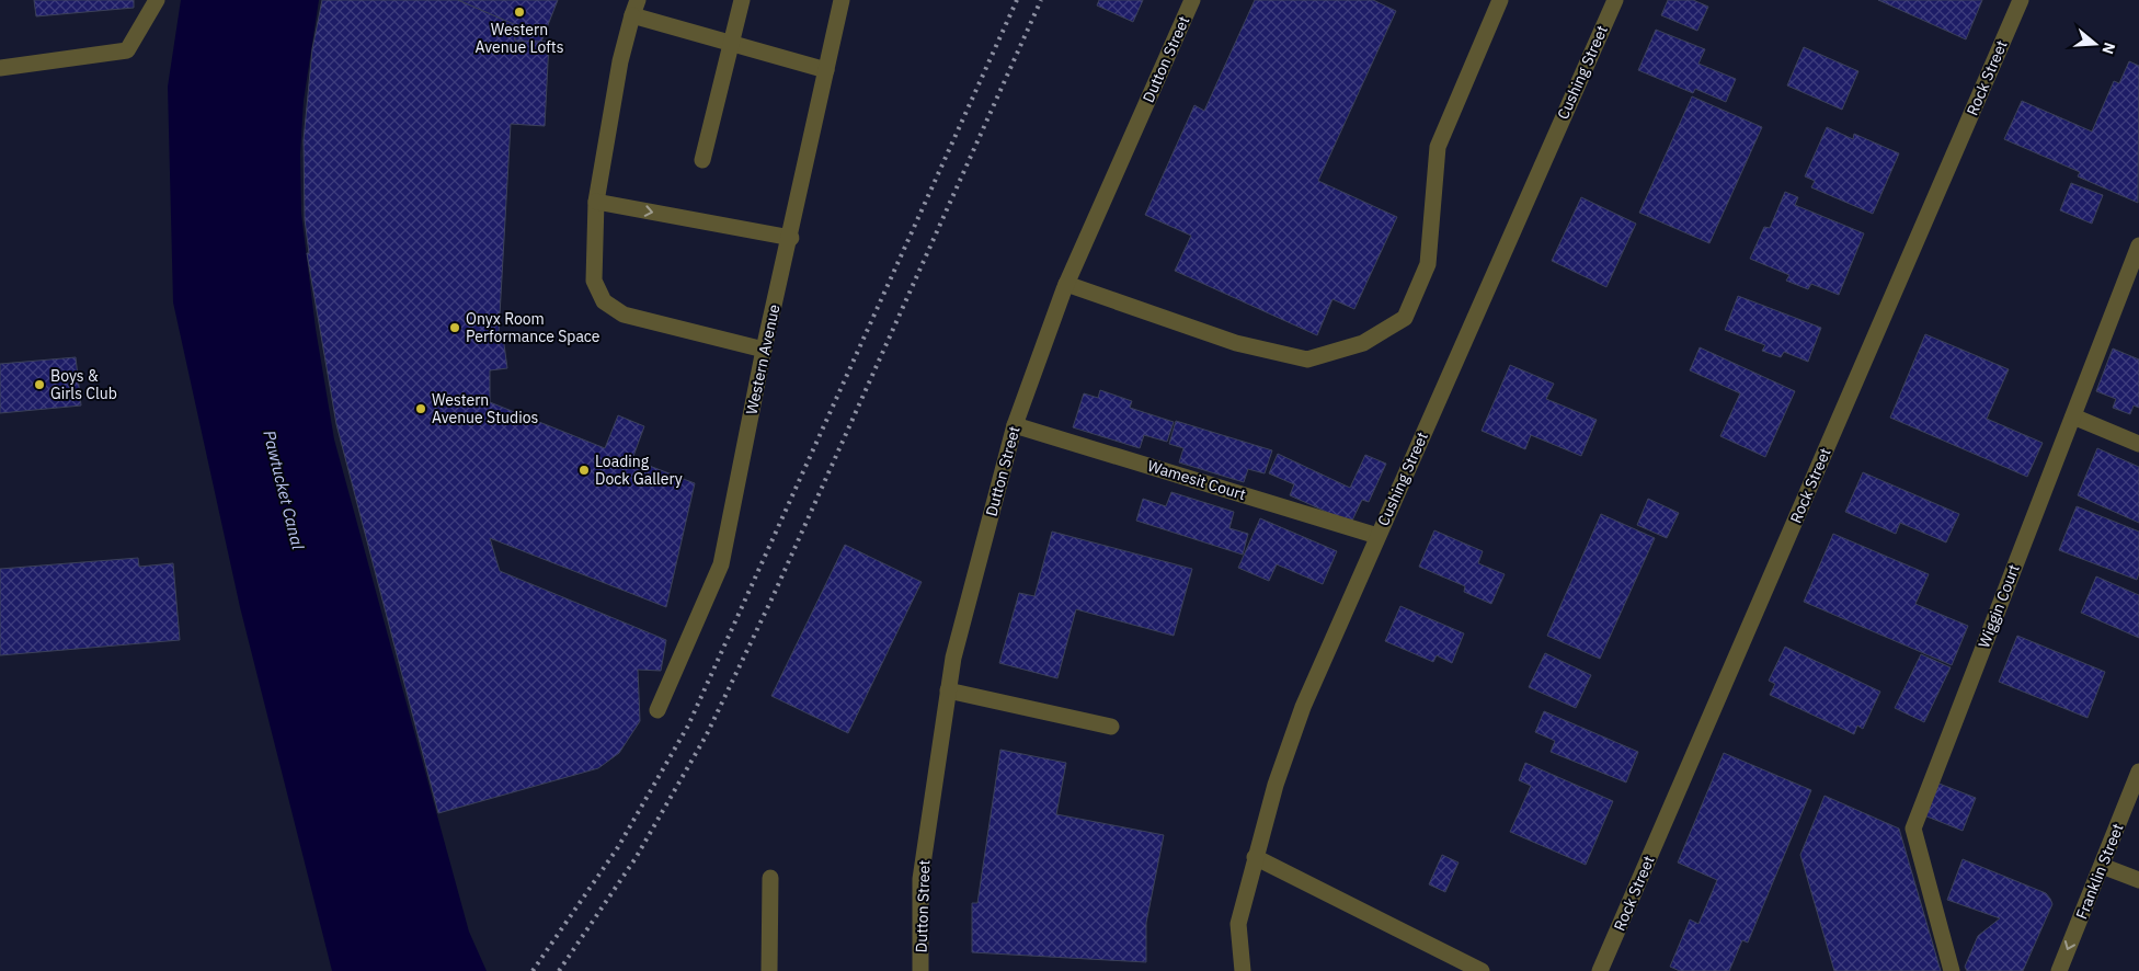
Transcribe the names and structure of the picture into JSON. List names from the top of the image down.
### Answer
{
  "streets": {
    "street": [
      "Dutton Street",
      "Cushing Street",
      "Rock Street",
      "Western Avenue",
      "Wamesit Court",
      "Wiggin Court",
      "Franklin Street"
    ]
  },
  "crossings": [
    ["Dutton Street", "Wamesit Court"],
    ["Cushing Street", "Wamesit Court"]
  ],
  "one_way": ["Franklin Street"],
  "water": ["Pawtucket Canal"],
  "places": [
    "Western Avenue Lofts",
    "Onyx Room Performance Space",
    "Boys & Girls Club",
    "Western Avenue Studios",
    "Loading Dock Gallery"
  ],
  "north": "right"
}
